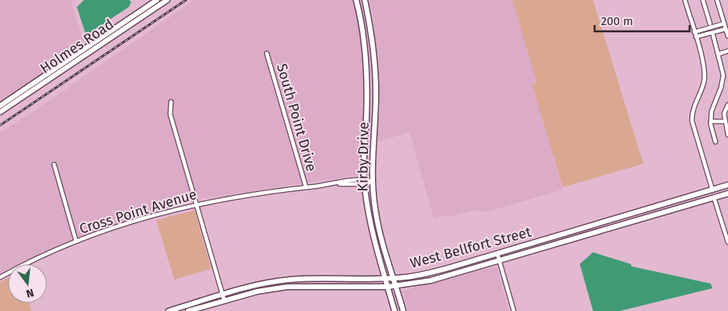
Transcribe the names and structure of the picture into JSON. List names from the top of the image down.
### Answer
{
  "streets": {
    "main road": ["Holmes Road", "Kirby Drive", "West Bellfort Street"],
    "street": ["South Point Drive", "Cross Point Avenue"]
  },
  "crossings": [
    ["South Point Drive", "Cross Point Avenue"],
    ["Kirby Drive", "Cross Point Avenue"],
    ["Kirby Drive", "West Bellfort Street"]
  ],
  "scale_bar": "200 m",
  "north": "bottom"
}
